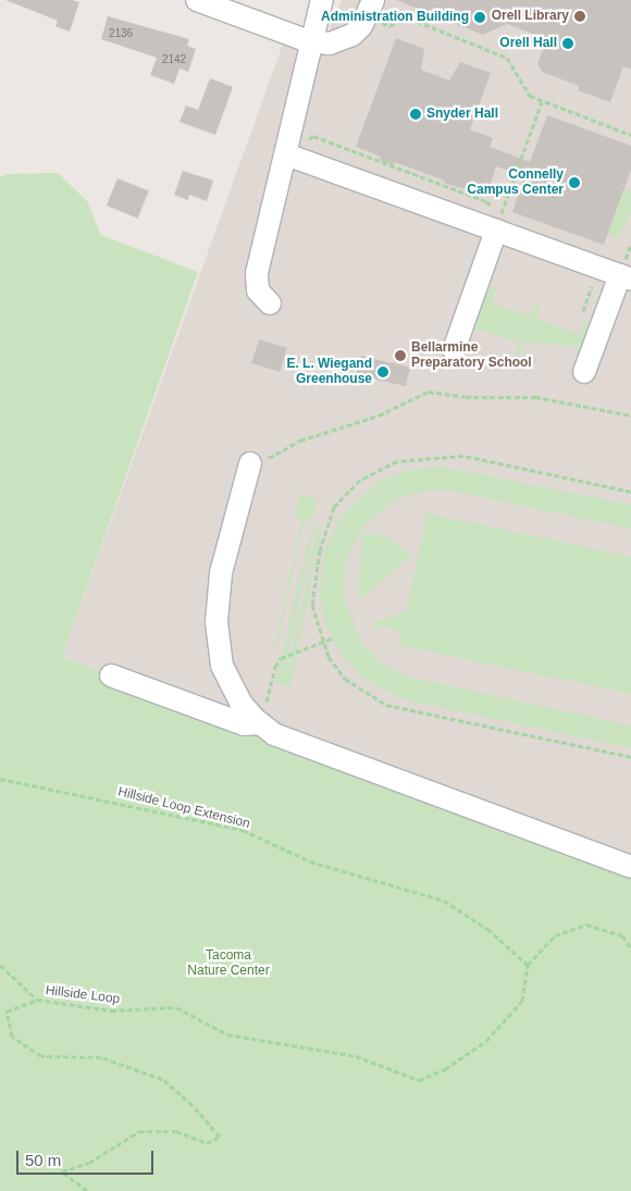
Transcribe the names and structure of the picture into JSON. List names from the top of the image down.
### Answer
{
  "streets": {
    "path": ["Hillside Loop Extension", "Hillside Loop"]
  },
  "crossings": [
    ["Hillside Loop Extension", "Hillside Loop"]
  ],
  "parks": ["Tacoma Nature Center"],
  "places": [
    "Orell Library",
    "Administration Building",
    "Orell Hall",
    "Snyder Hall",
    "Connelly Campus Center",
    "Bellarmine Preparatory School",
    "E. L. Wiegand Greenhouse"
  ],
  "house_numbers": ["2136", "2142"],
  "scale_bar": "50 m"
}
